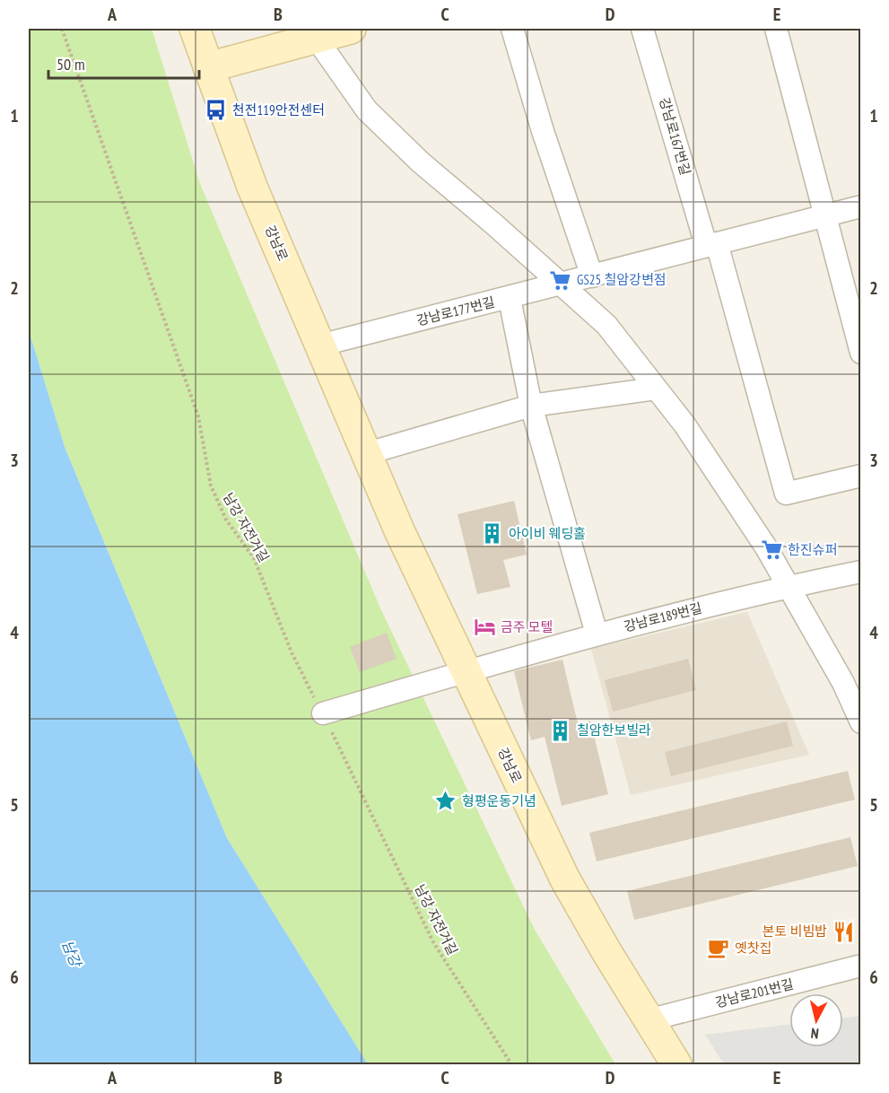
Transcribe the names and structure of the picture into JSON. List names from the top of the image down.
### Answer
{
  "streets": {
    "street": [
      "강남로167번길",
      "강남로",
      "강남로177번길",
      "강남로189번길",
      "강남로201번길"
    ],
    "path": ["남강 자전거길"]
  },
  "crossings": [
    ["강남로167번길", "강남로177번길"],
    ["강남로", "강남로177번길"],
    ["강남로", "강남로189번길"],
    ["강남로", "강남로201번길"],
    ["남강 자전거길", "강남로189번길"]
  ],
  "water": ["남강"],
  "places": {
    "bus stop": ["천전119안전센터"],
    "supermarket": ["GS25 칠암강변점", "한진슈퍼"],
    "building": ["아이비 웨딩홀", "칠암한보빌라"],
    "hotel": ["금주 모텔"],
    "place": ["형평운동기념"],
    "restaurant": ["본토 비빔밥"],
    "cafe": ["옛찻집"]
  },
  "scale_bar": "50 m",
  "north": "bottom",
  "grid": {
    "columns": [
      "A",
      "B",
      "C",
      "D",
      "E"
    ],
    "rows": [
      "1",
      "2",
      "3",
      "4",
      "5",
      "6"
    ]
  }
}
